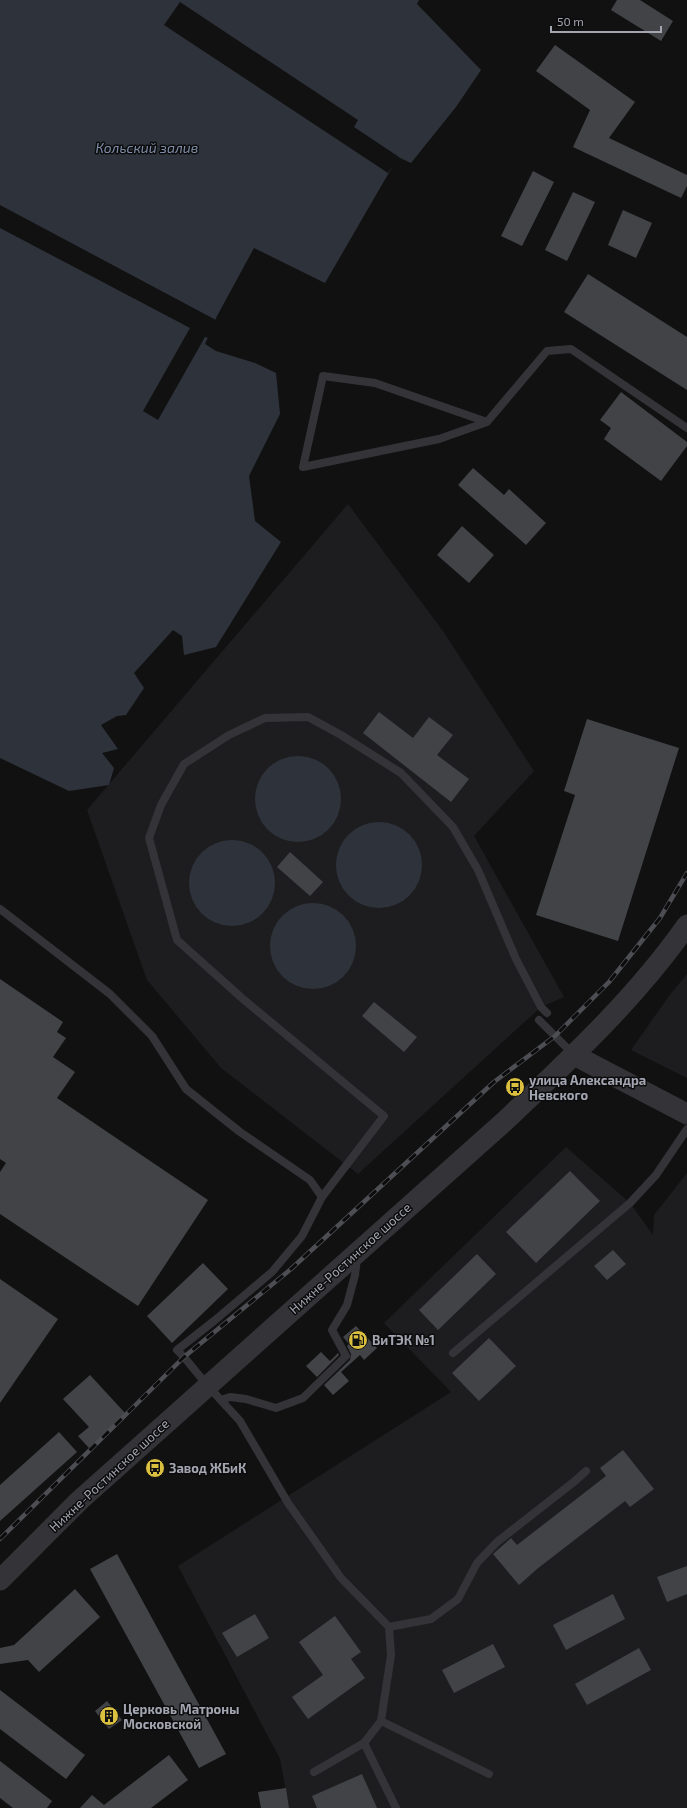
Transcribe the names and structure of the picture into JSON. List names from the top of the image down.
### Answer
{
  "streets": {
    "street": ["Нижне-Ростинское шоссе"]
  },
  "water": ["Кольский залив"],
  "places": {
    "bus stop": ["улица Александра Невского", "Завод ЖБиК"],
    "fuel station": ["ВиТЭК №1"],
    "building": ["Церковь Матроны Московской"]
  },
  "scale_bar": "50 m"
}
